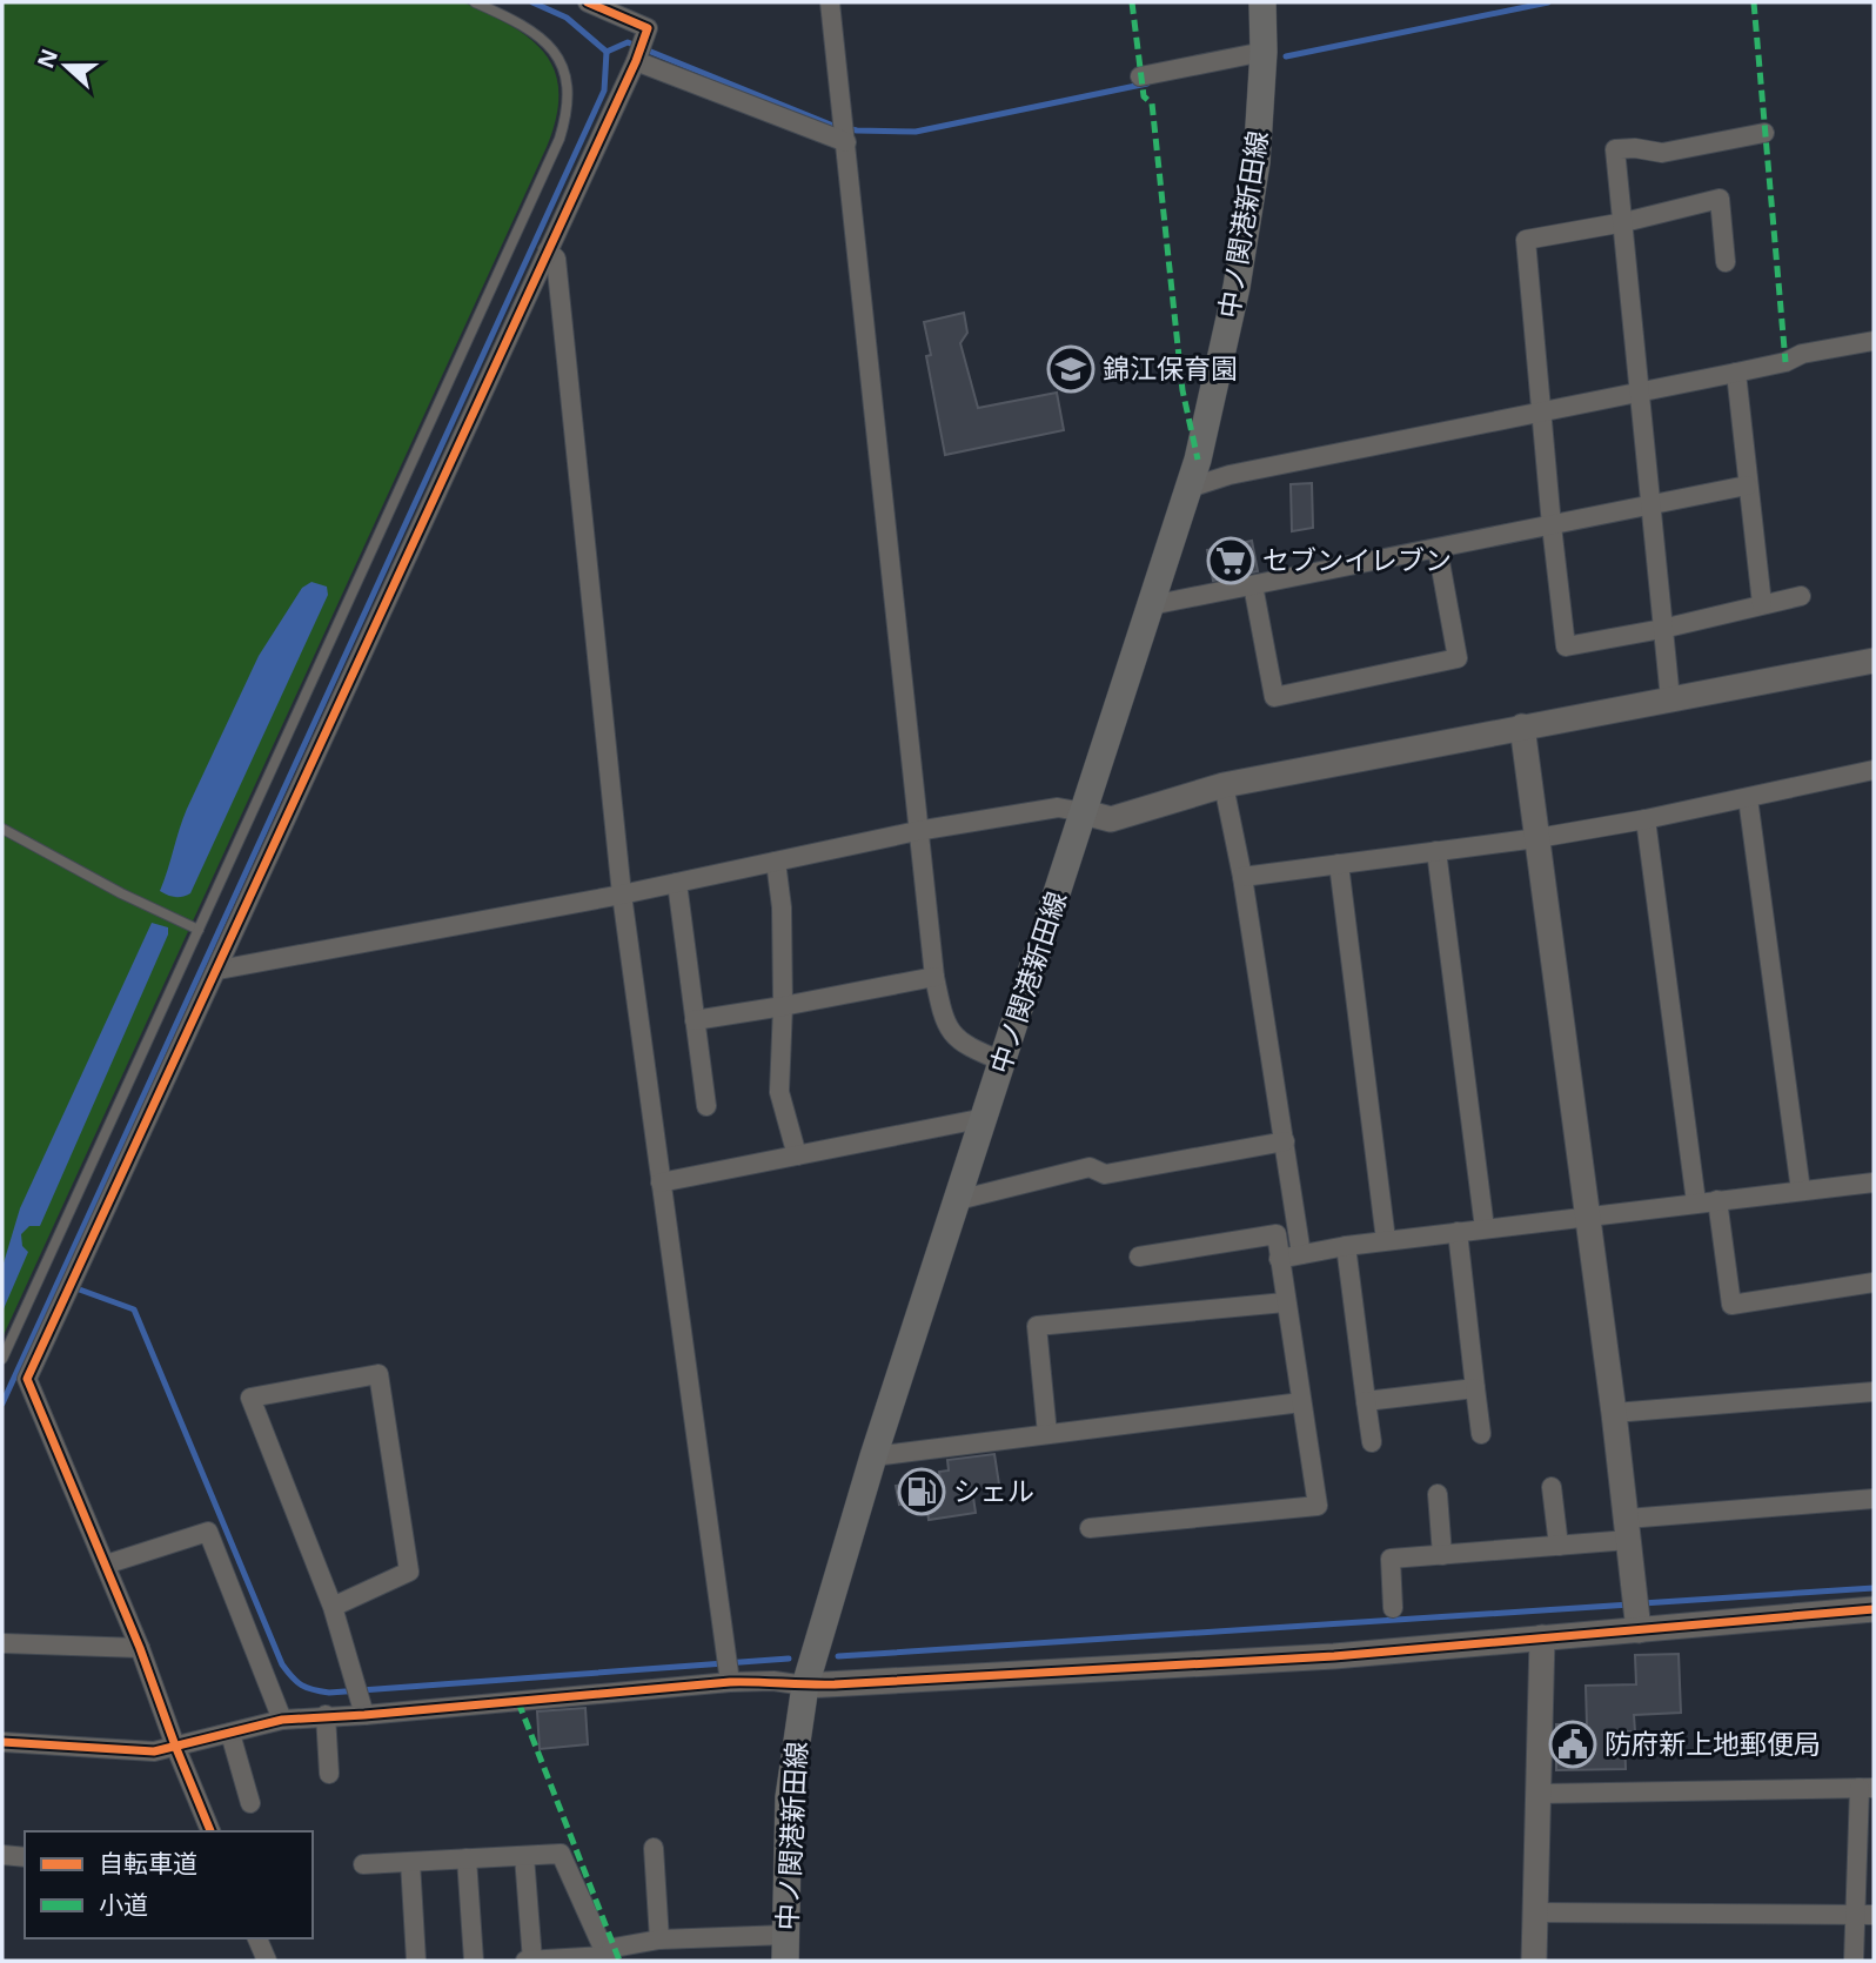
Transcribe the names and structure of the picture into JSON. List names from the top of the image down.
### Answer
{
  "streets": {
    "main road": ["中ノ関港新田線"]
  },
  "places": {
    "school or university": ["錦江保育園"],
    "supermarket": ["セブンイレブン"],
    "fuel station": ["シェル"],
    "public building": ["防府新上地郵便局"]
  },
  "legend": ["自転車道", "小道"],
  "north": "left"
}
